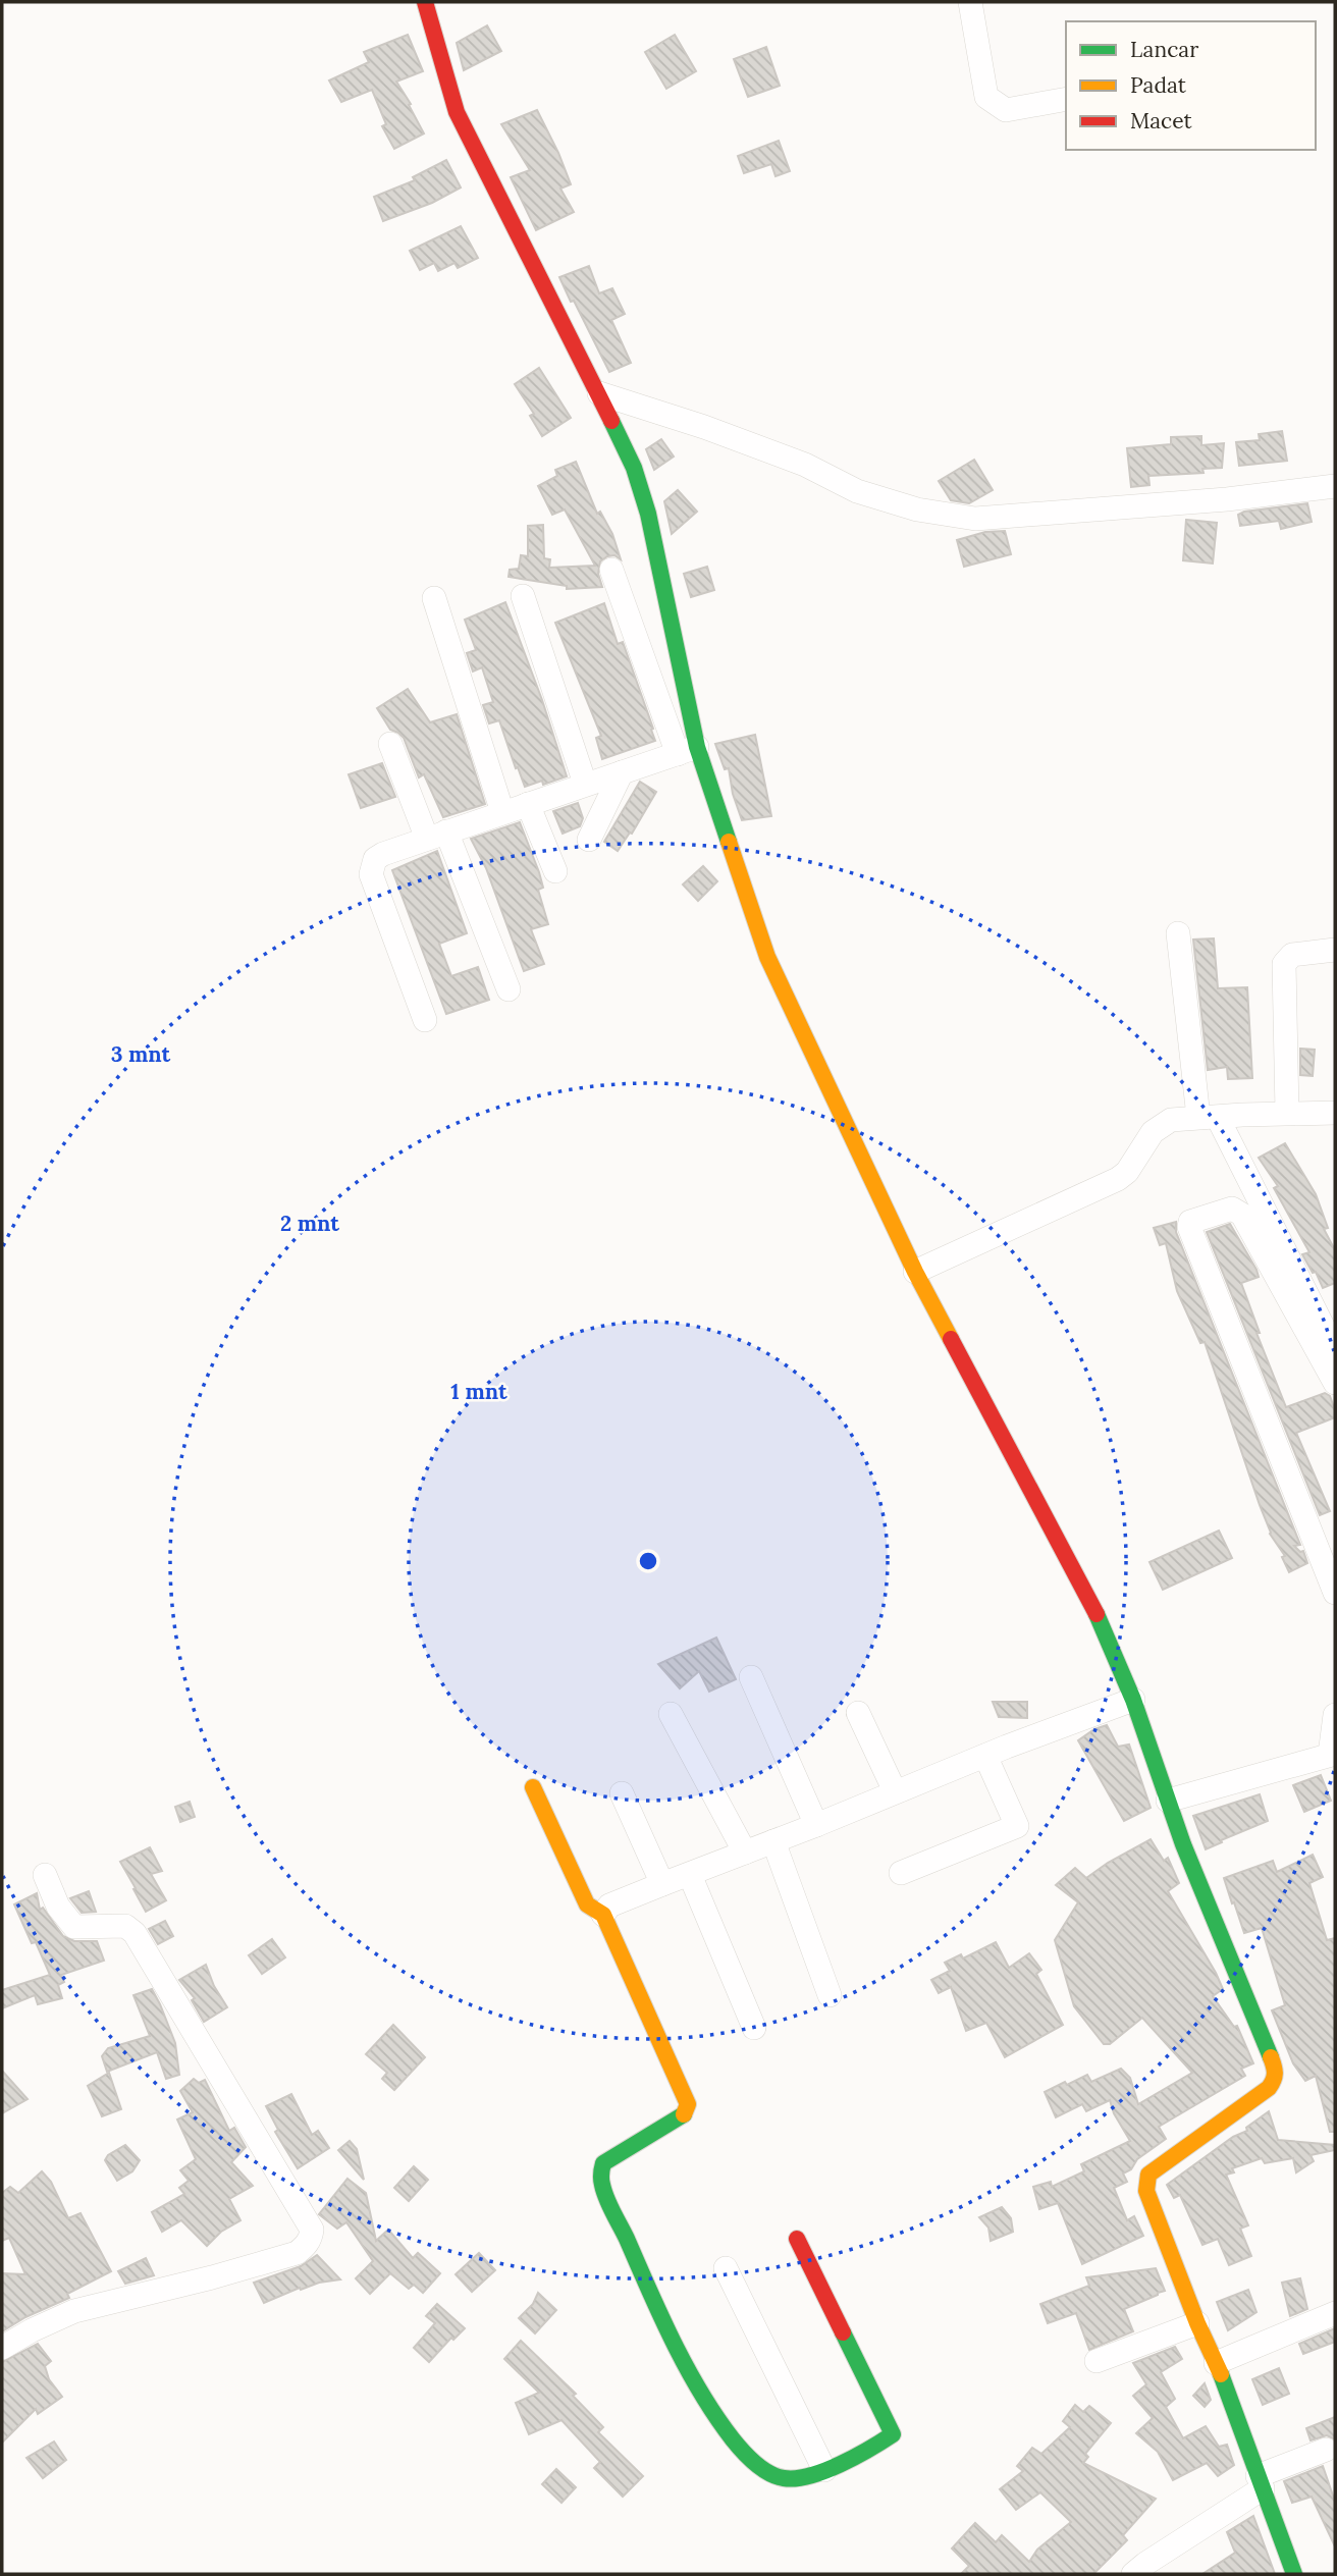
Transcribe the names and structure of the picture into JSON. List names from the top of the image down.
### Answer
{
  "legend": ["Lancar", "Padat", "Macet"],
  "rings": ["3 mnt", "2 mnt", "1 mnt"]
}
